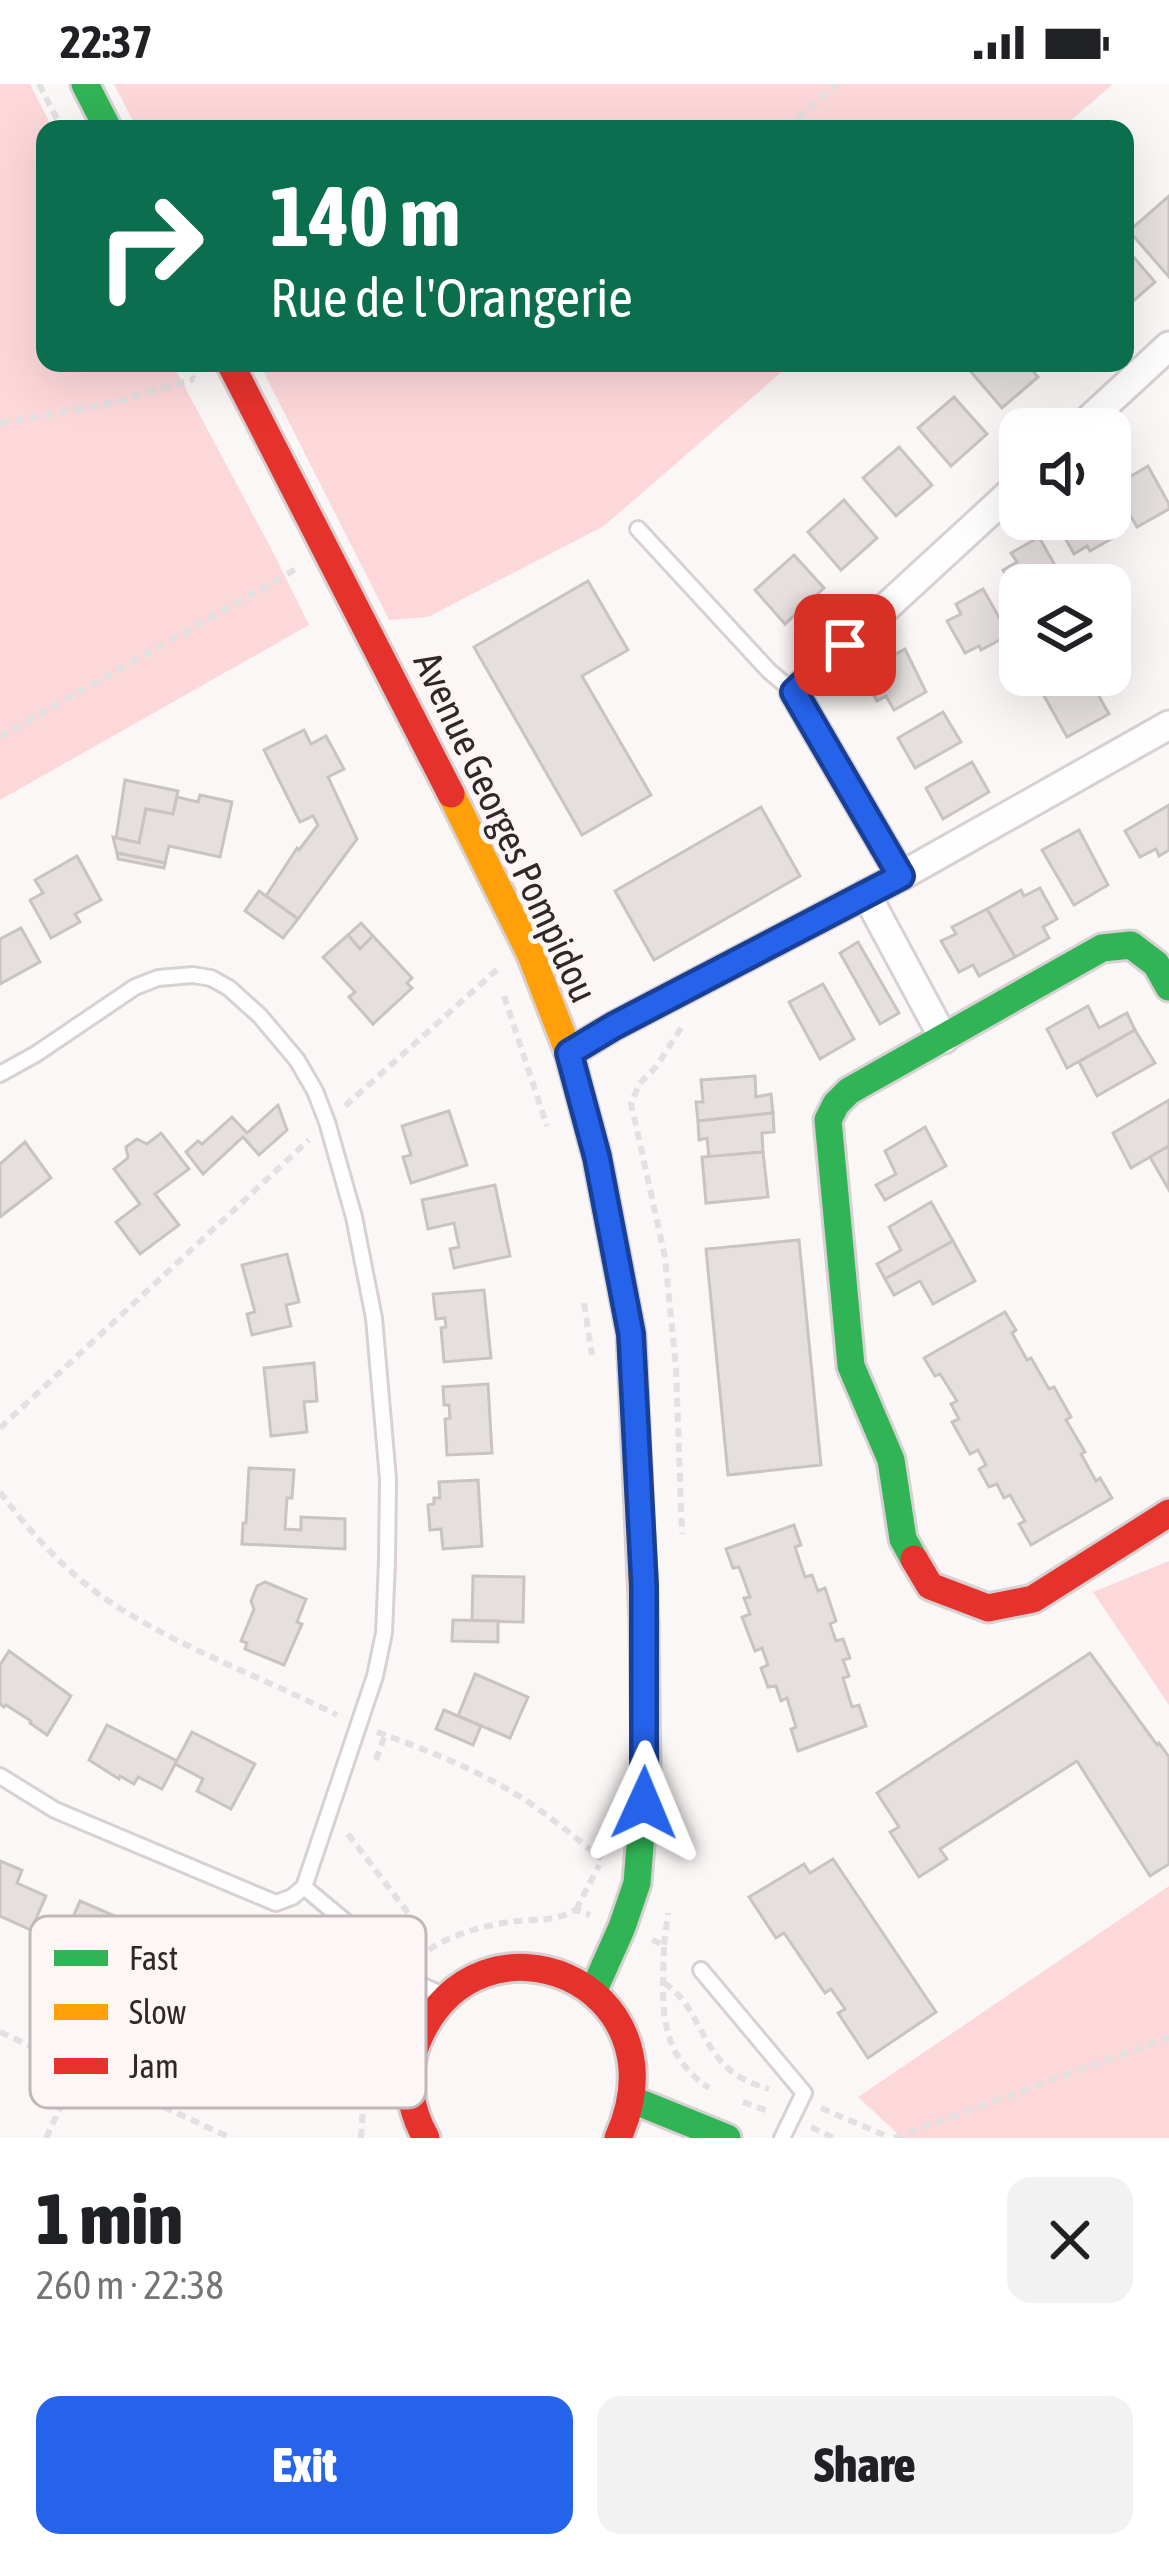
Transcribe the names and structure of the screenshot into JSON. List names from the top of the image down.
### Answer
{
  "streets": {
    "main road": ["Avenue Georges Pompidou"]
  },
  "legend": ["Fast", "Slow", "Jam"],
  "page": {
    "status": "22:37",
    "turn": ["140 m", "Rue de l'Orangerie"],
    "heading": ["1 min", "260 m · 22:38"],
    "buttons": ["Exit", "Share"]
  }
}
